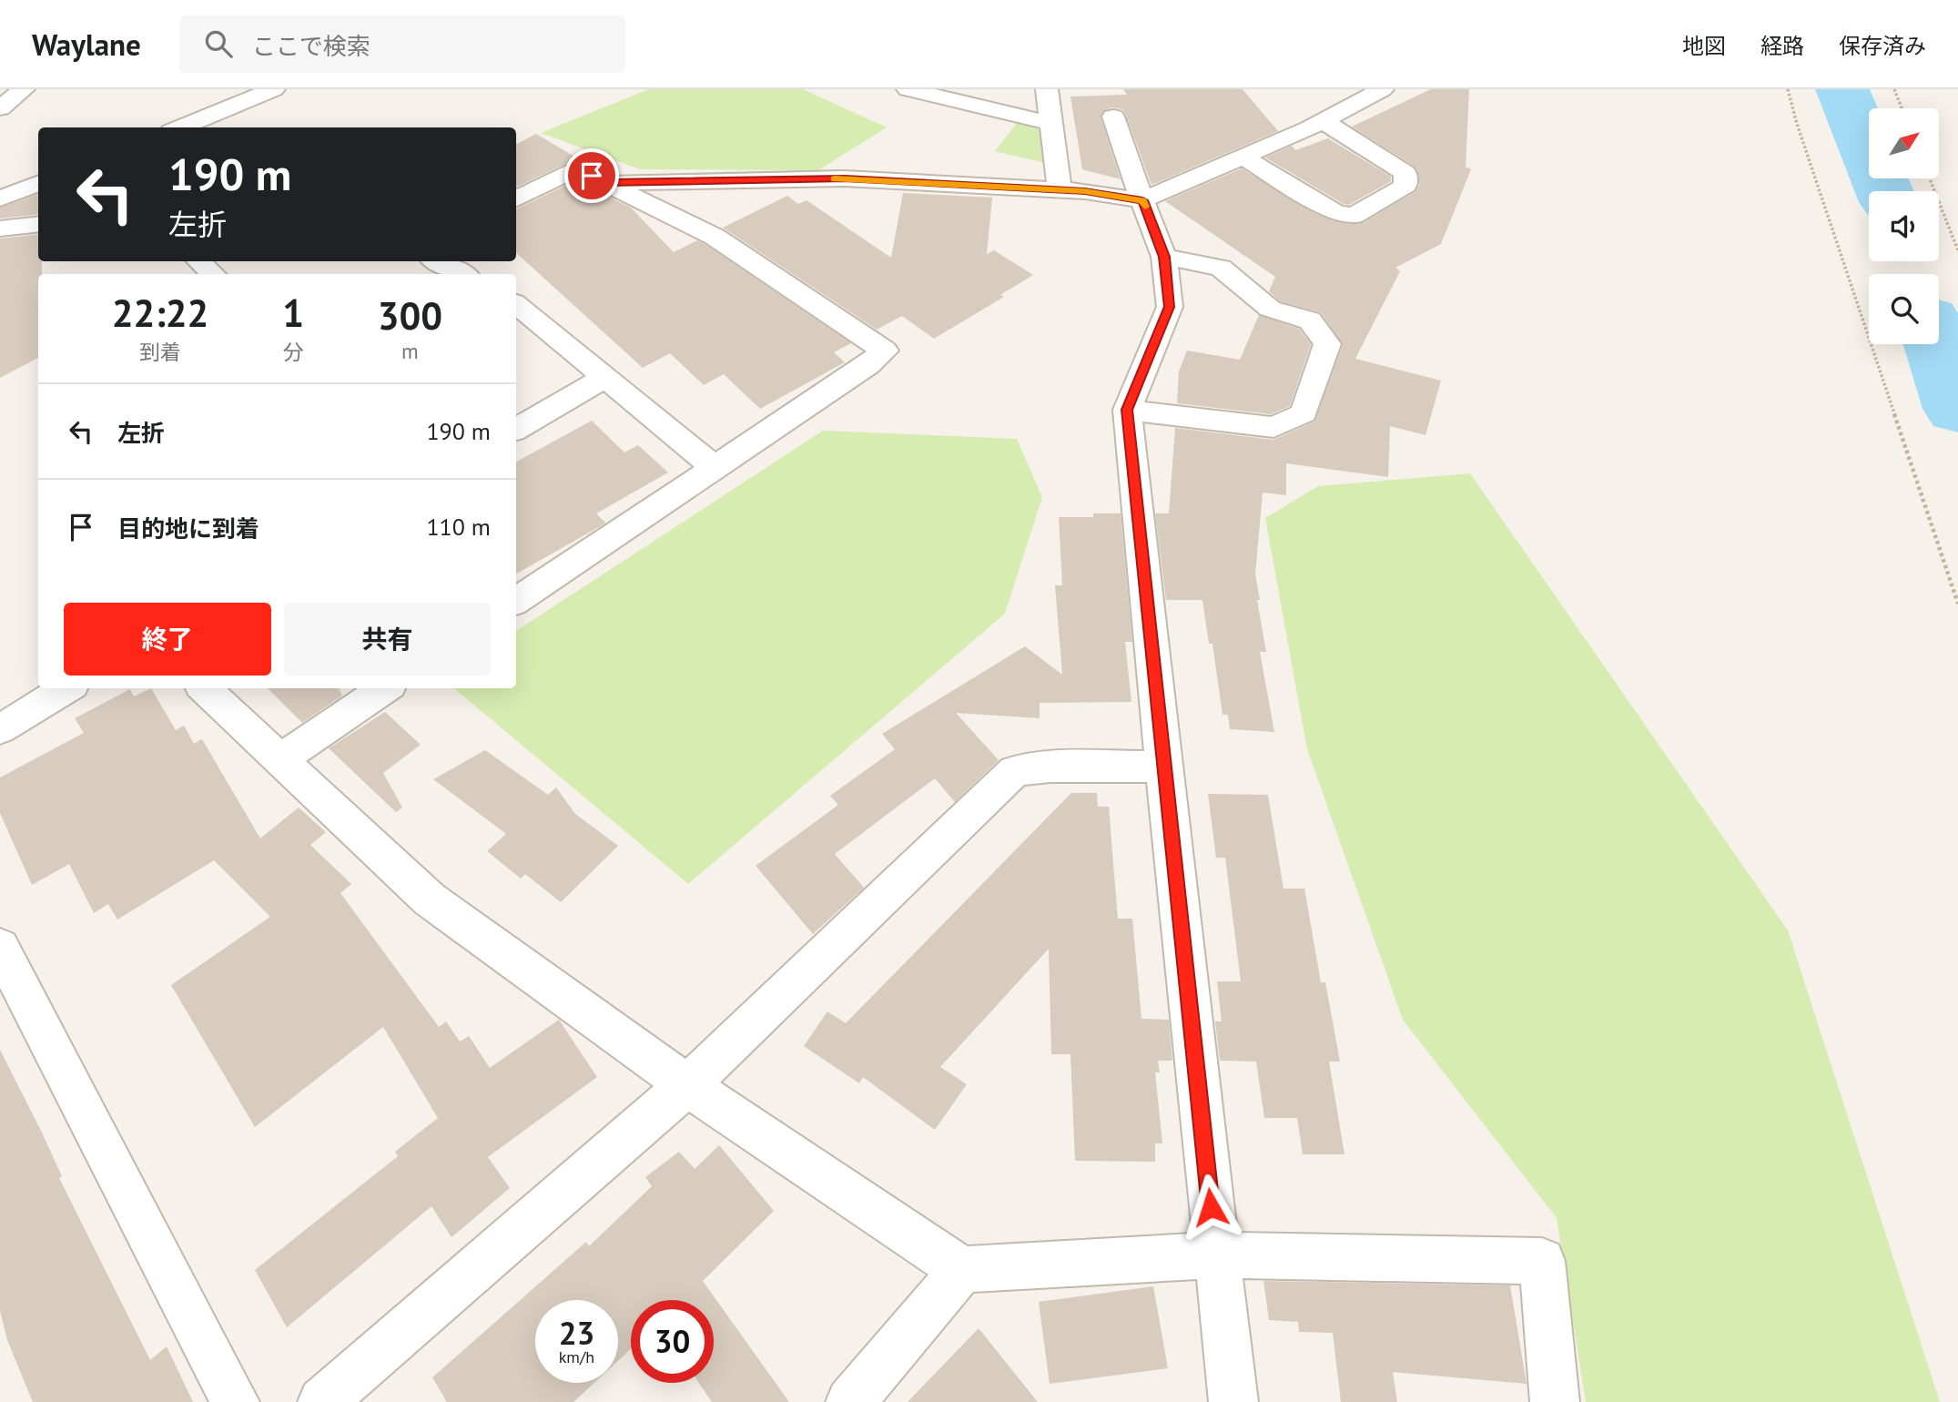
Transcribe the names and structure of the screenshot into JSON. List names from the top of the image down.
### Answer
{
  "north": "top right",
  "page": {
    "header": "Waylane",
    "search": "ここで検索",
    "nav": ["地図", "経路", "保存済み"],
    "turn": ["190 m", "左折"],
    "eta": [
      "22:22",
      "到着",
      "1",
      "分",
      "300",
      "m"
    ],
    "list": [
      {
        "name": "左折",
        "value": "190 m"
      },
      {
        "name": "目的地に到着",
        "value": "110 m"
      }
    ],
    "buttons": ["終了", "共有"],
    "speed": "23 km/h",
    "limit": "30"
  }
}
